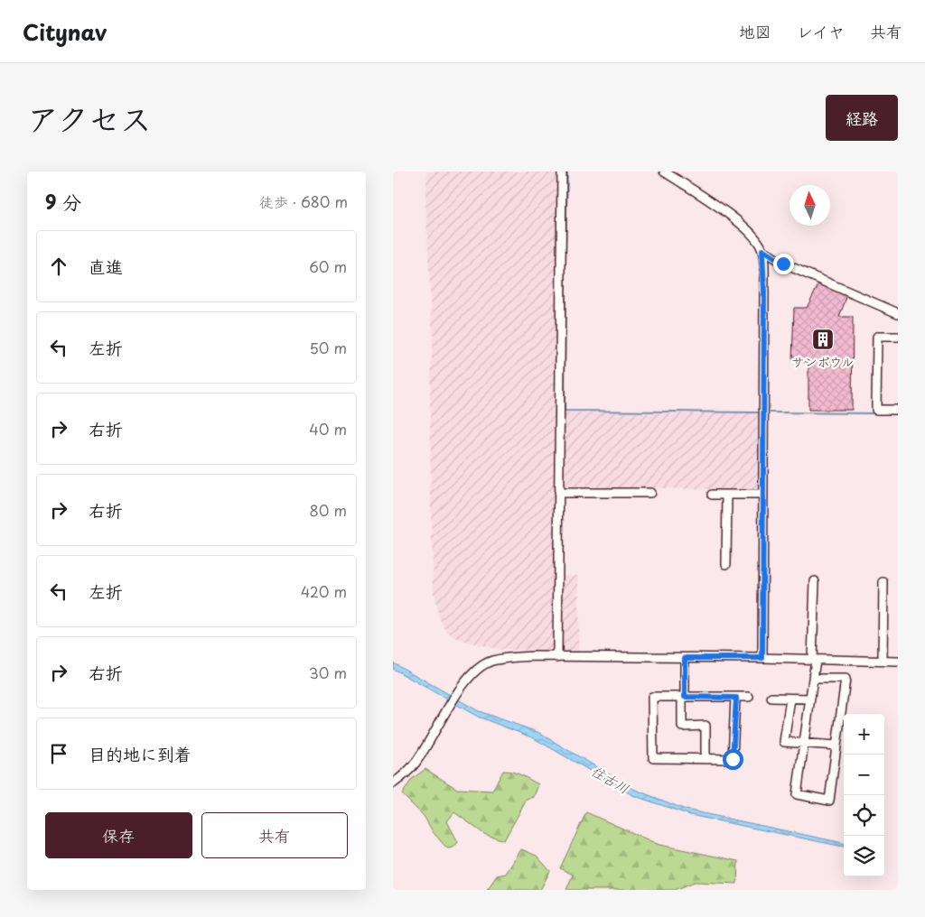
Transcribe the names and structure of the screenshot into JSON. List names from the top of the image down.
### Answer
{
  "water": ["住古川"],
  "places": {
    "building": ["サンボウル"]
  },
  "north": "top",
  "page": {
    "header": "Citynav",
    "nav": ["地図", "レイヤ", "共有"],
    "title": "アクセス",
    "buttons": [
      "経路",
      ["保存", "共有"]
    ],
    "heading": ["9 分", "徒歩 · 680 m"],
    "list": [
      ["直進", "60 m"],
      ["左折", "50 m"],
      ["右折", "40 m"],
      ["右折", "80 m"],
      ["左折", "420 m"],
      ["右折", "30 m"],
      "目的地に到着"
    ],
    "map_buttons": ["+", "−"]
  }
}
